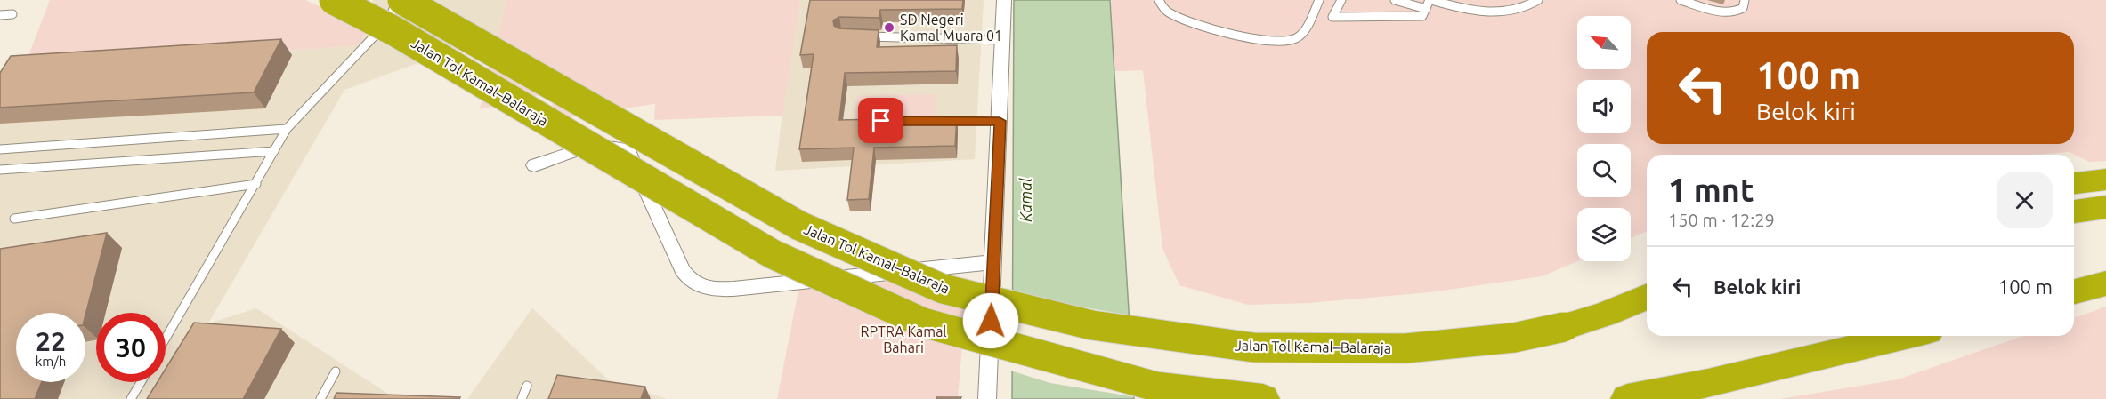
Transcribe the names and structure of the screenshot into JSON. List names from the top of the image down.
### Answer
{
  "streets": {
    "highway": ["Jalan Tol Kamal–Balaraja"]
  },
  "water": ["Kamal"],
  "parks": ["RPTRA Kamal Bahari"],
  "places": ["SD Negeri Kamal Muara 01"],
  "north": "top left",
  "page": {
    "turn": ["100 m", "Belok kiri"],
    "heading": ["1 mnt", "150 m · 12:29"],
    "list": [
      {
        "name": "Belok kiri",
        "value": "100 m"
      }
    ],
    "speed": "22 km/h",
    "limit": "30"
  }
}
